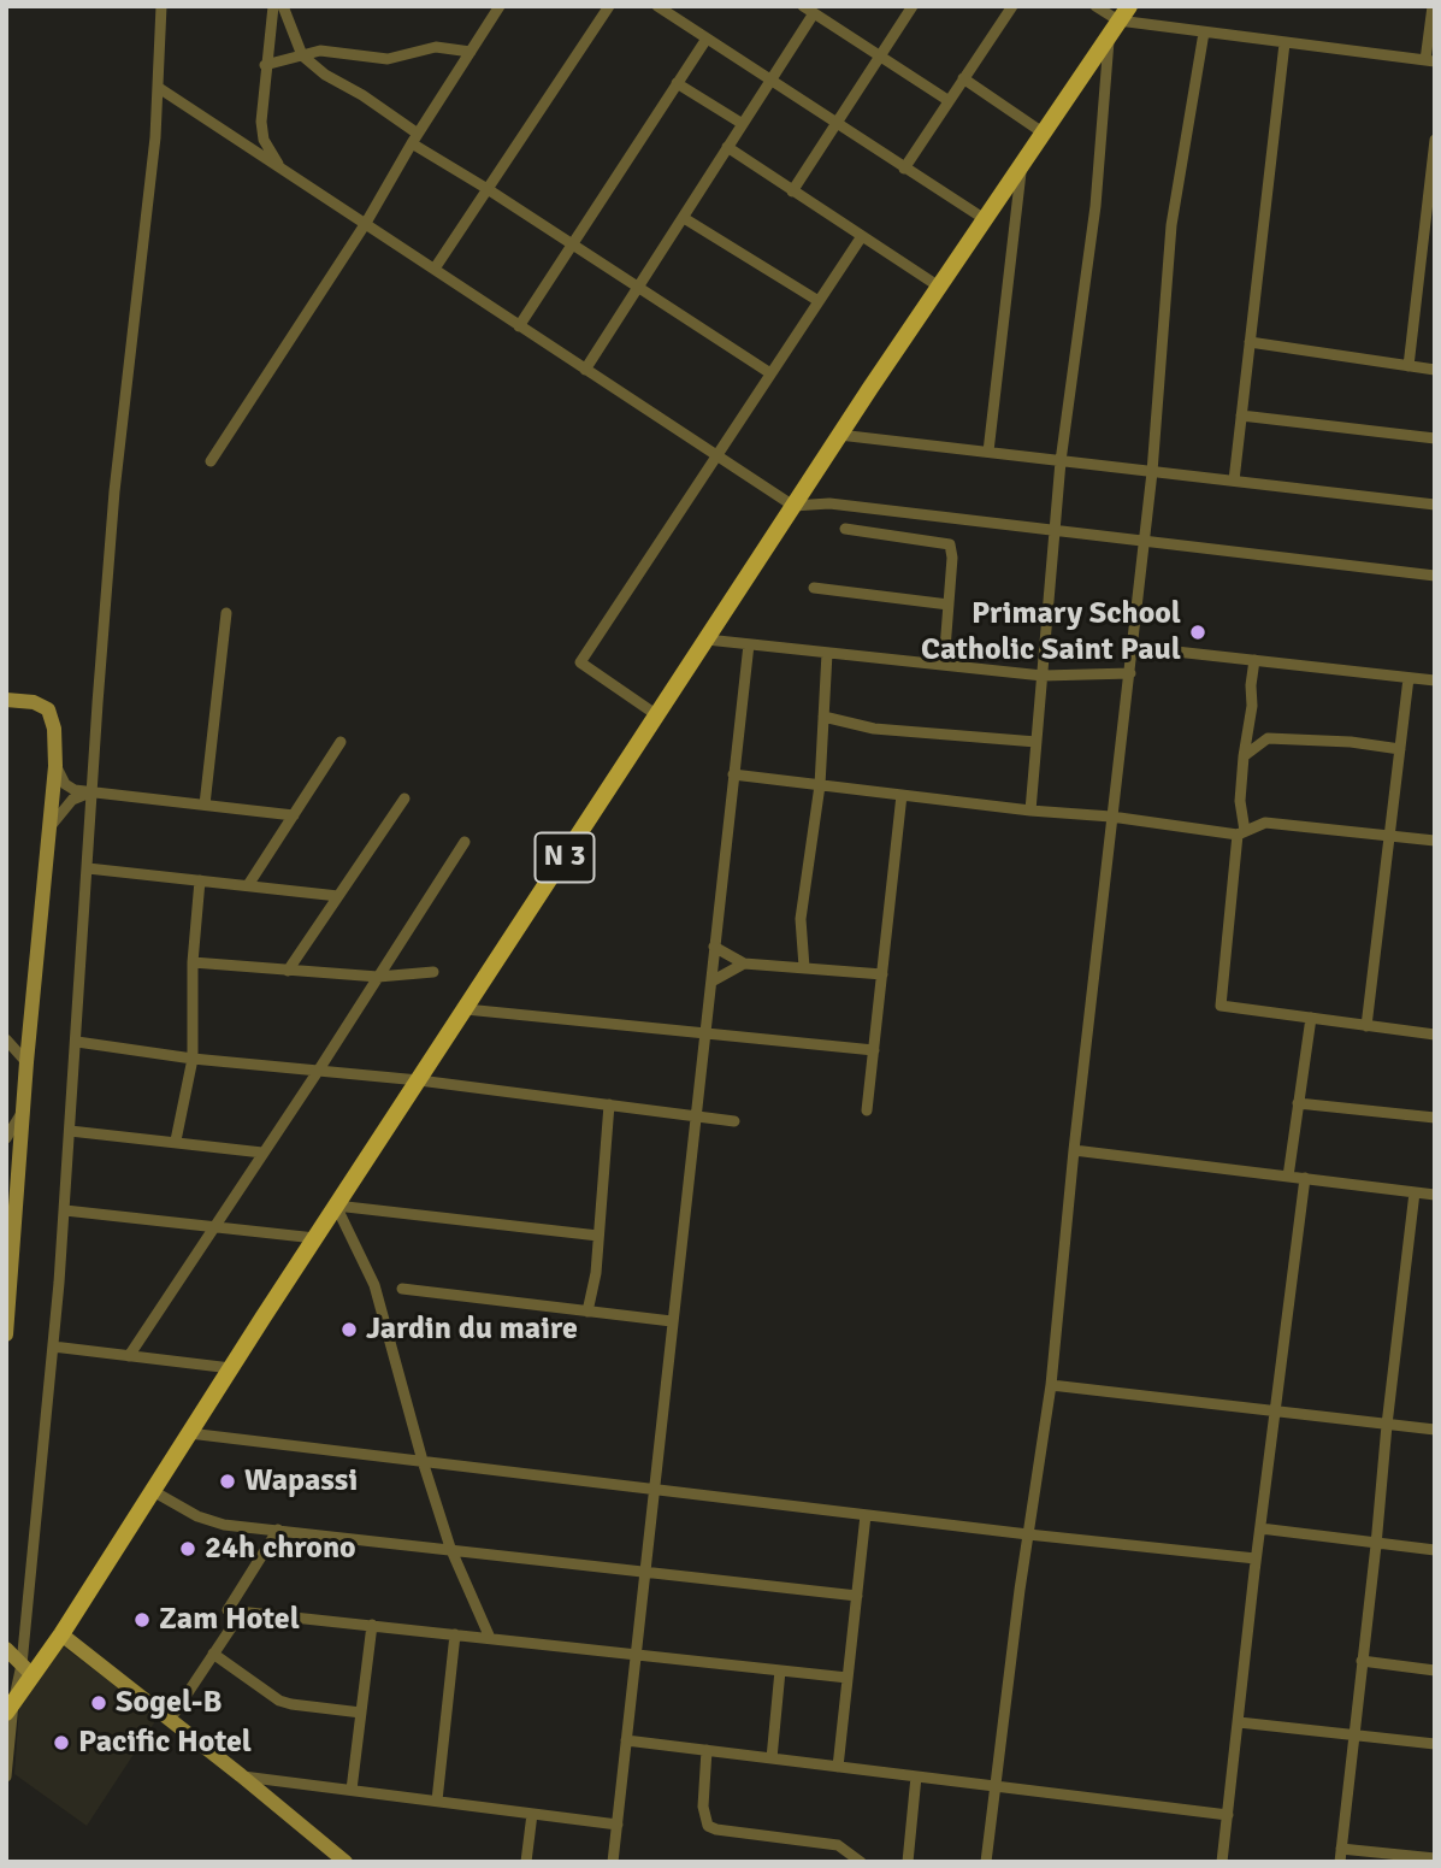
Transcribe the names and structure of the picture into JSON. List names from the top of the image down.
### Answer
{
  "streets": {
    "main road": ["N 3"]
  },
  "places": [
    "Primary School Catholic Saint Paul",
    "Jardin du maire",
    "Wapassi",
    "24h chrono",
    "Zam Hotel",
    "Sogel-B",
    "Pacific Hotel"
  ]
}
